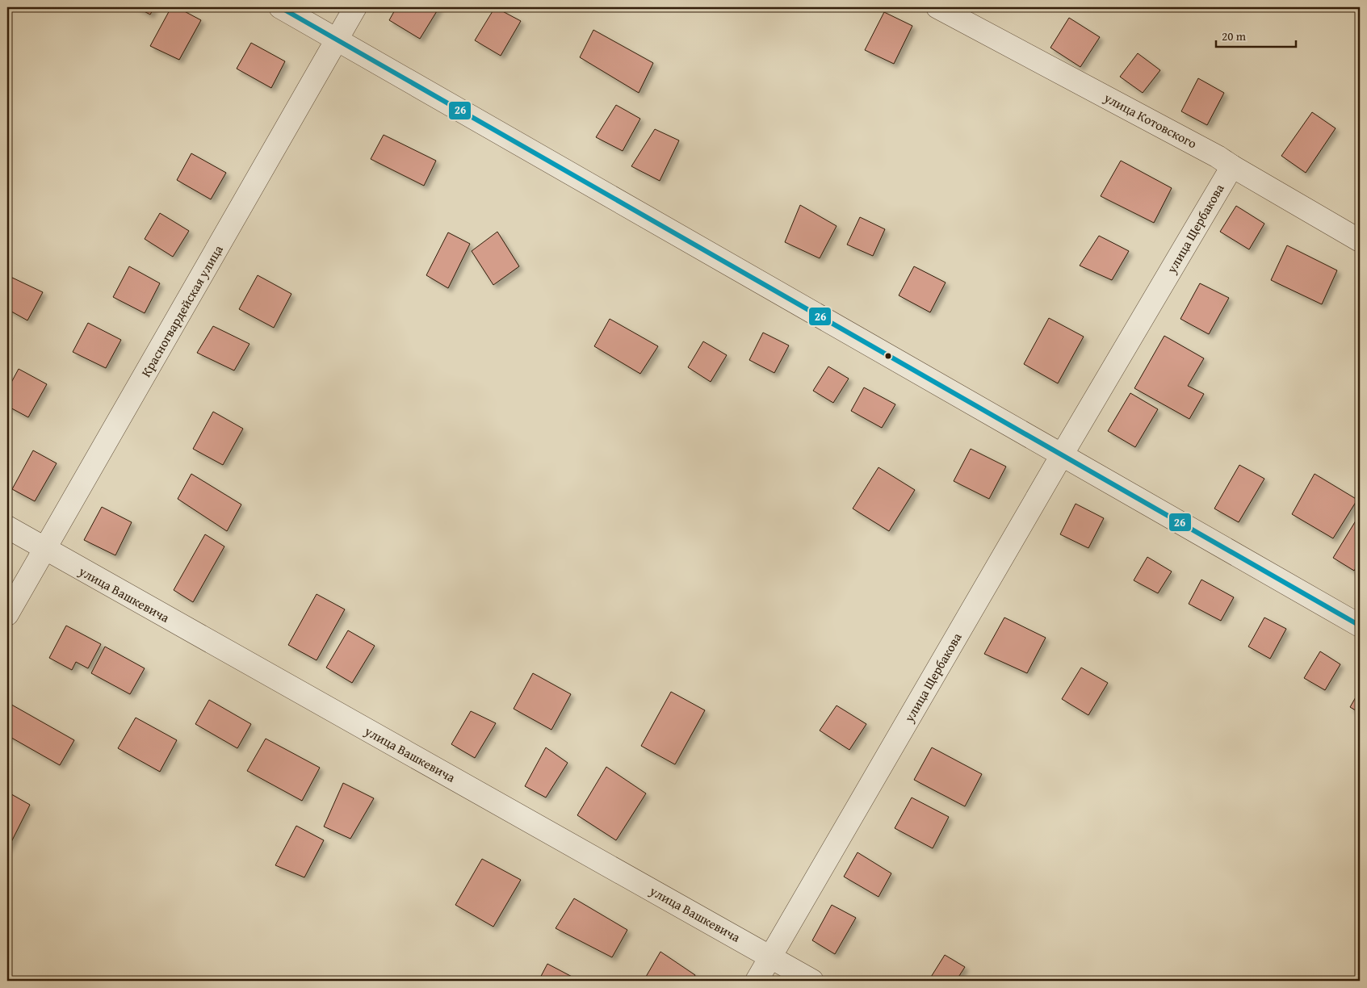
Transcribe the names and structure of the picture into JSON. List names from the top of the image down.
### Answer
{
  "streets": {
    "street": [
      "улица Котовского",
      "улица Щербакова",
      "Красногвардейская улица",
      "улица Вашкевича"
    ]
  },
  "crossings": [
    ["улица Котовского", "улица Щербакова"],
    ["улица Щербакова", "улица Вашкевича"],
    ["Красногвардейская улица", "улица Вашкевича"]
  ],
  "lines": ["transit line 26"],
  "scale_bar": "20 m"
}
